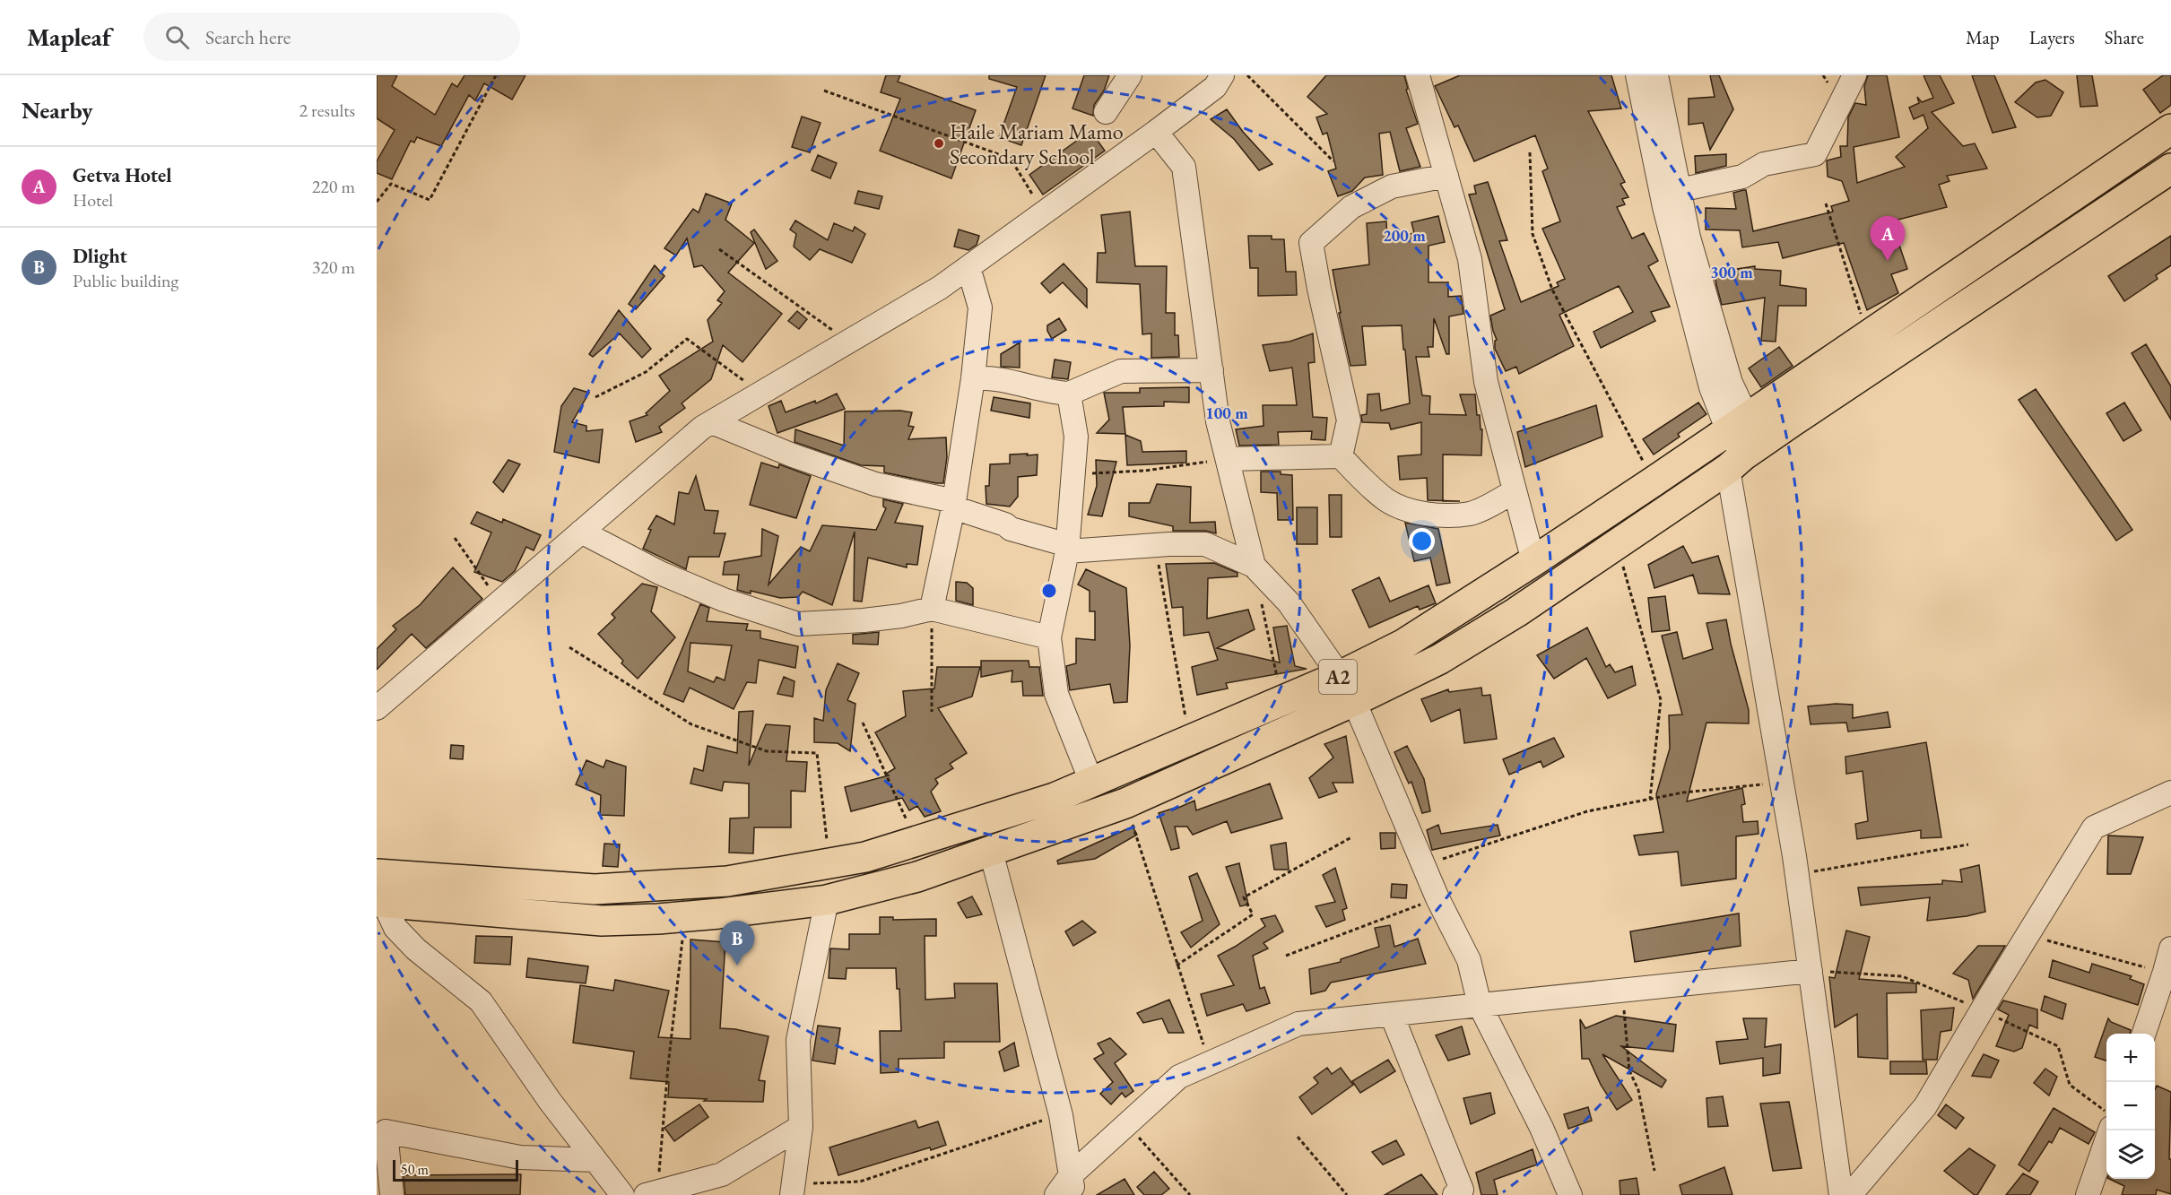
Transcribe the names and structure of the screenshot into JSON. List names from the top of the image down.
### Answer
{
  "streets": {
    "highway": ["A2"]
  },
  "places": ["Haile Mariam Mamo Secondary School"],
  "scale_bar": "50 m",
  "page": {
    "header": "Mapleaf",
    "search": "Search here",
    "nav": ["Map", "Layers", "Share"],
    "heading": ["Nearby", "2 results"],
    "list": [
      {
        "mark": "A",
        "name": "Getva Hotel",
        "note": "Hotel",
        "value": "220 m"
      },
      {
        "mark": "B",
        "name": "Dlight",
        "note": "Public building",
        "value": "320 m"
      }
    ],
    "pins": ["A", "B"],
    "map_buttons": ["+", "−"],
    "scale": "50 m"
  },
  "rings": ["200 m", "300 m", "100 m"]
}
